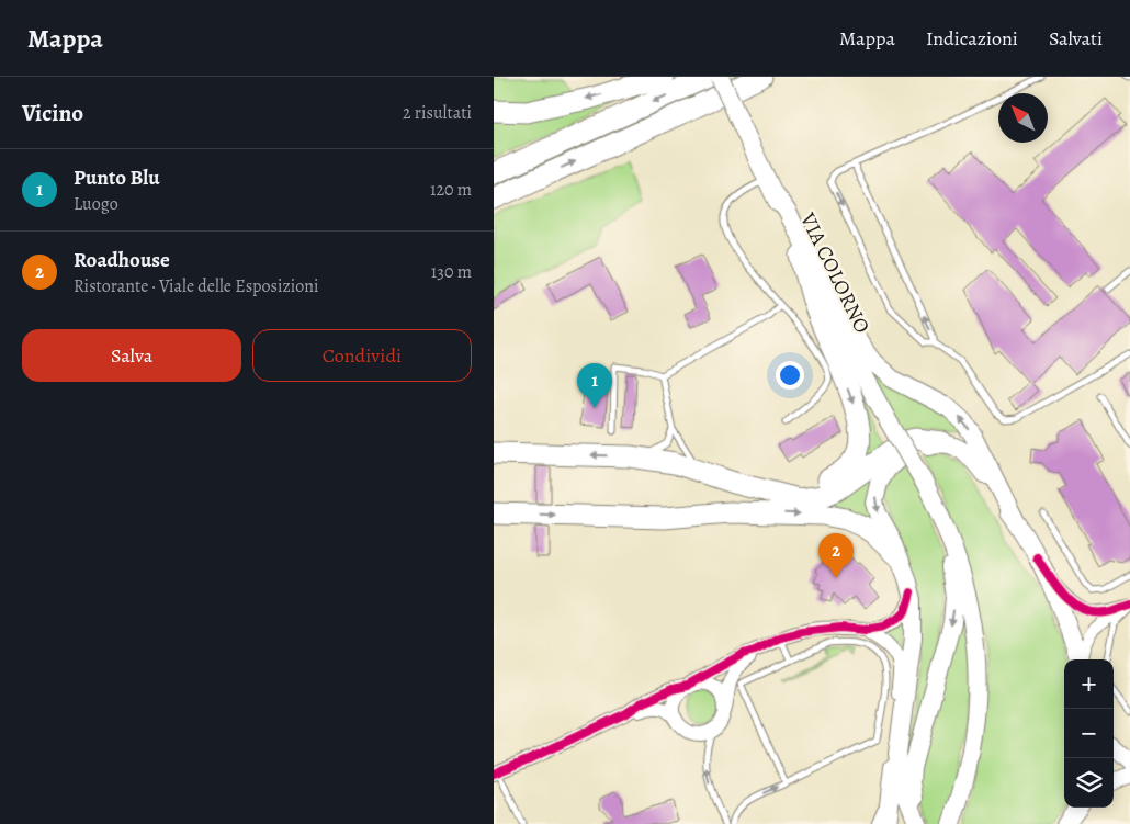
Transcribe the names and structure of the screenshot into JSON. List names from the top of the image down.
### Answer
{
  "streets": {
    "main road": ["VIA COLORNO"]
  },
  "north": "top left",
  "page": {
    "header": "Mappa",
    "nav": ["Mappa", "Indicazioni", "Salvati"],
    "heading": ["Vicino", "2 risultati"],
    "list": [
      {
        "mark": "1",
        "name": "Punto Blu",
        "note": "Luogo",
        "value": "120 m"
      },
      {
        "mark": "2",
        "name": "Roadhouse",
        "note": "Ristorante · Viale delle Esposizioni",
        "value": "130 m"
      }
    ],
    "buttons": ["Salva", "Condividi"],
    "pins": ["1", "2"],
    "map_buttons": ["+", "−"]
  }
}
